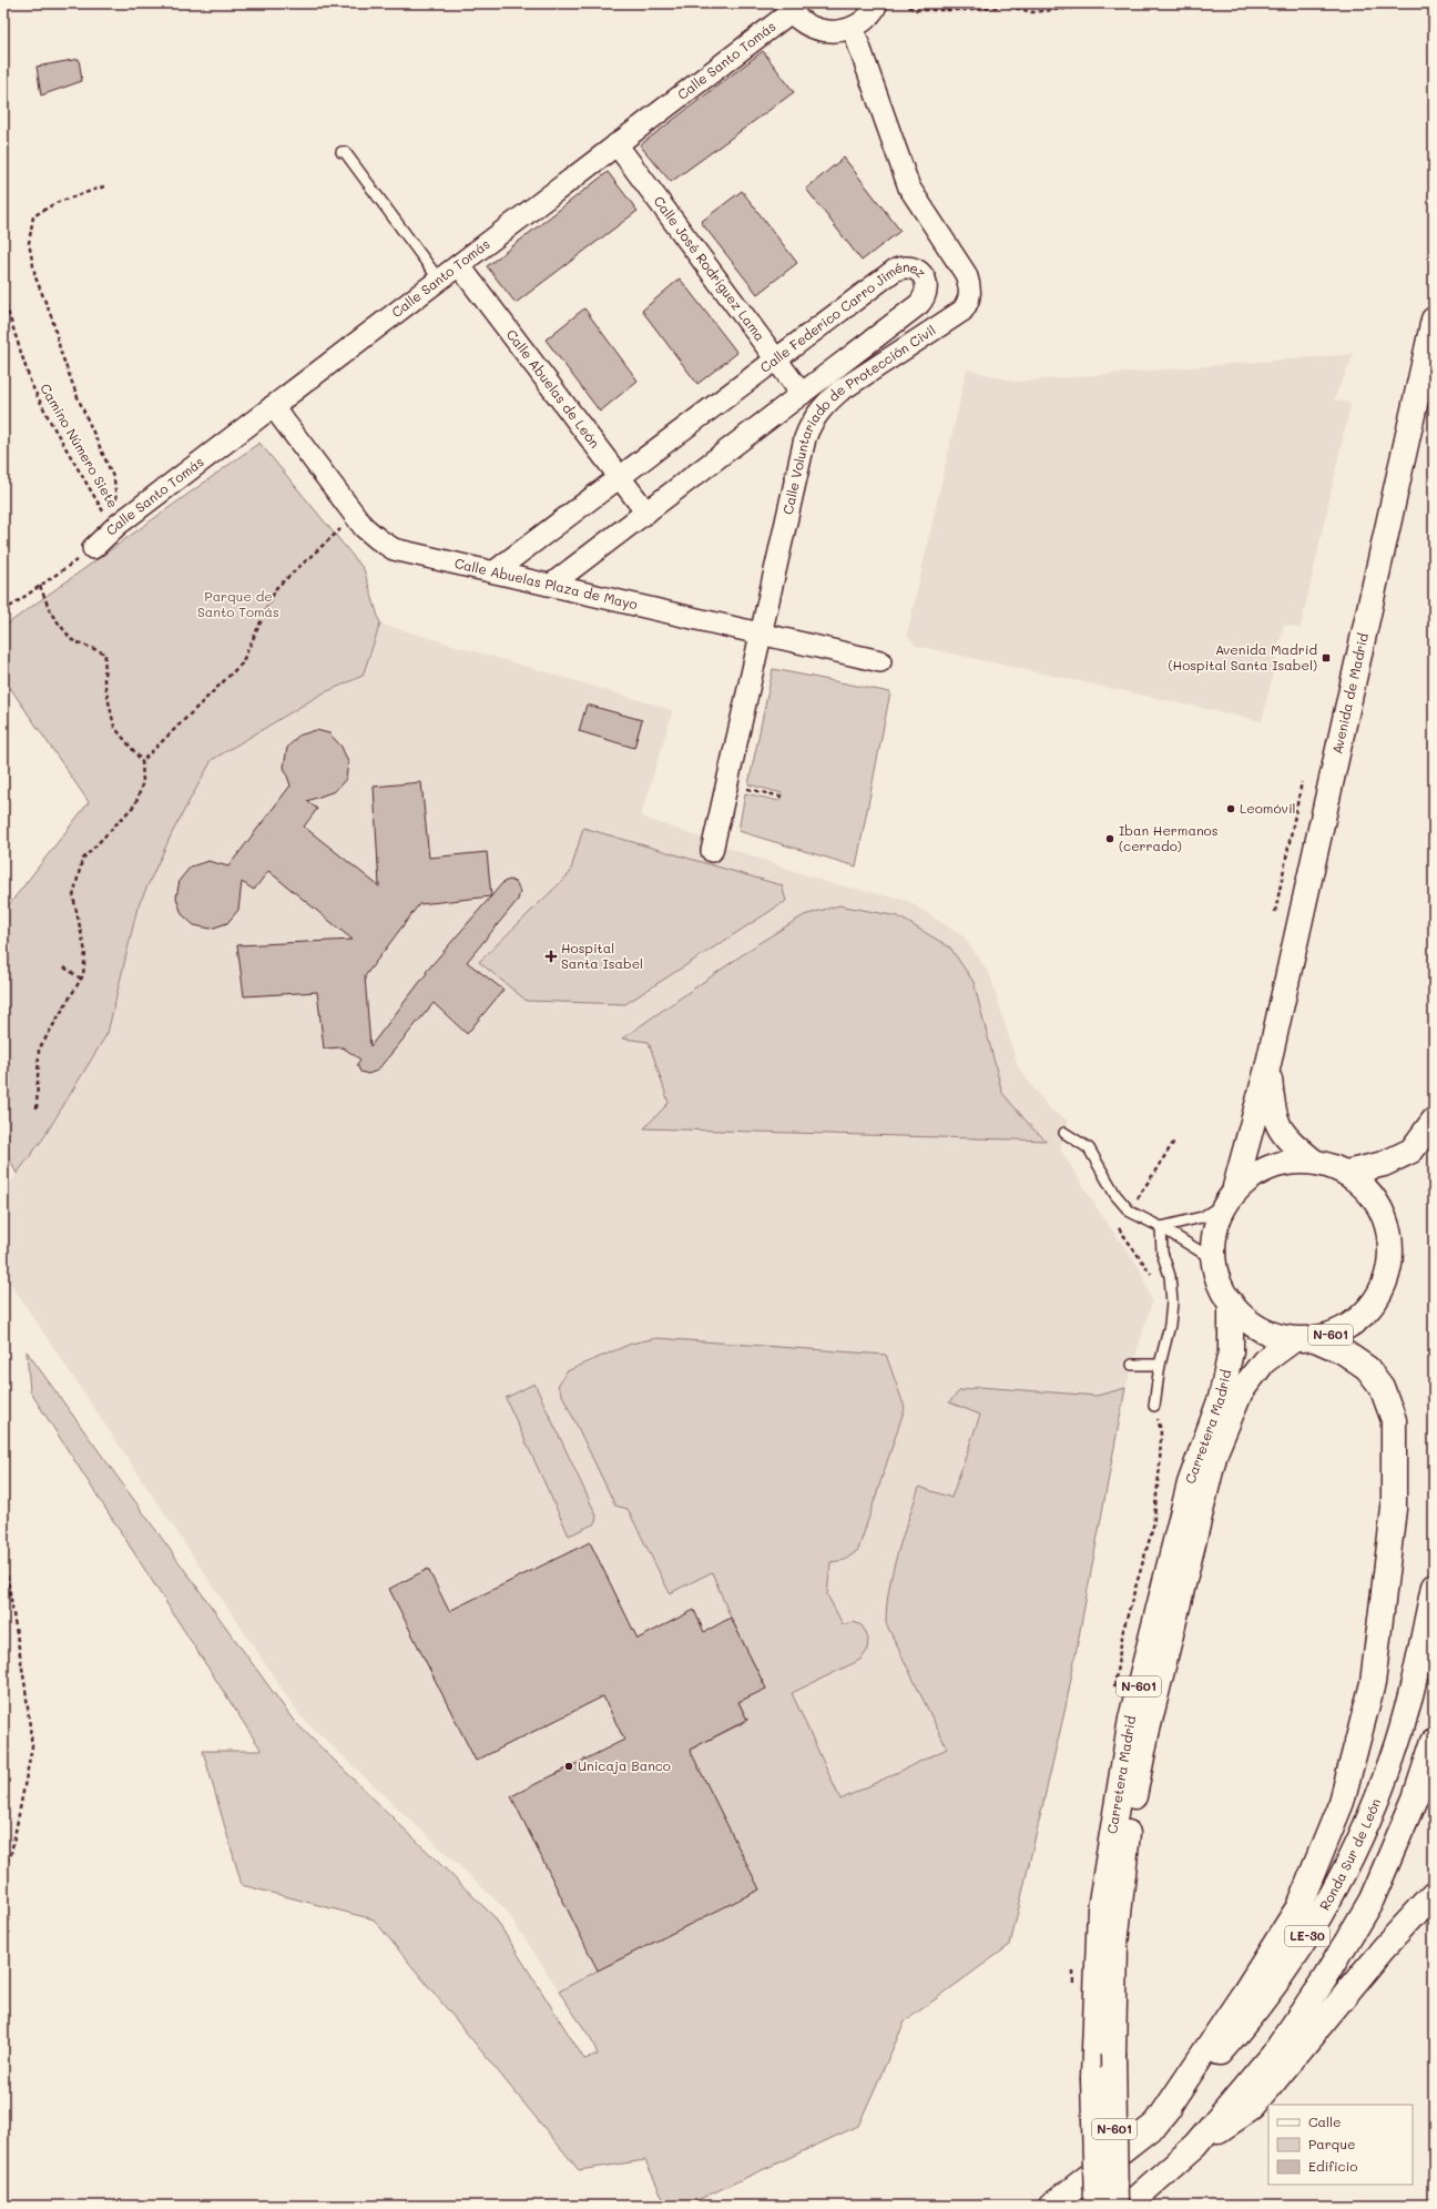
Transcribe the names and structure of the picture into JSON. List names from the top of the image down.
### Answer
{
  "streets": {
    "main road": [
      "Avenida de Madrid",
      "N-601",
      "Carretera Madrid",
      "Ronda Sur de León",
      "LE-30"
    ],
    "street": [
      "Calle Santo Tomás",
      "Calle José Rodríguez Lama",
      "Calle Federico Carro Jiménez",
      "Calle Abuelas de León",
      "Calle Voluntariado de Protección Civil",
      "Calle Abuelas Plaza de Mayo"
    ],
    "path": ["Camino Número Siete"]
  },
  "crossings": [
    ["Calle Santo Tomás", "Calle José Rodríguez Lama"],
    ["Calle Santo Tomás", "Calle Abuelas de León"],
    ["Calle Santo Tomás", "Camino Número Siete"],
    ["Calle Santo Tomás", "Calle Abuelas Plaza de Mayo"],
    ["Calle José Rodríguez Lama", "Calle Federico Carro Jiménez"],
    ["Calle Federico Carro Jiménez", "Calle Abuelas de León"],
    ["Calle Federico Carro Jiménez", "Calle Abuelas Plaza de Mayo"],
    ["Calle Voluntariado de Protección Civil", "Calle Abuelas Plaza de Mayo"],
    ["Avenida de Madrid", "N-601"],
    ["N-601", "Carretera Madrid"]
  ],
  "parks": ["Parque de Santo Tomás"],
  "places": {
    "transit": ["Avenida Madrid (Hospital Santa Isabel)"],
    "other": ["Leomóvil", "Iban Hermanos (cerrado)", "Unicaja Banco"],
    "health": ["Hospital Santa Isabel"]
  },
  "legend": ["Calle", "Parque", "Edificio"]
}
